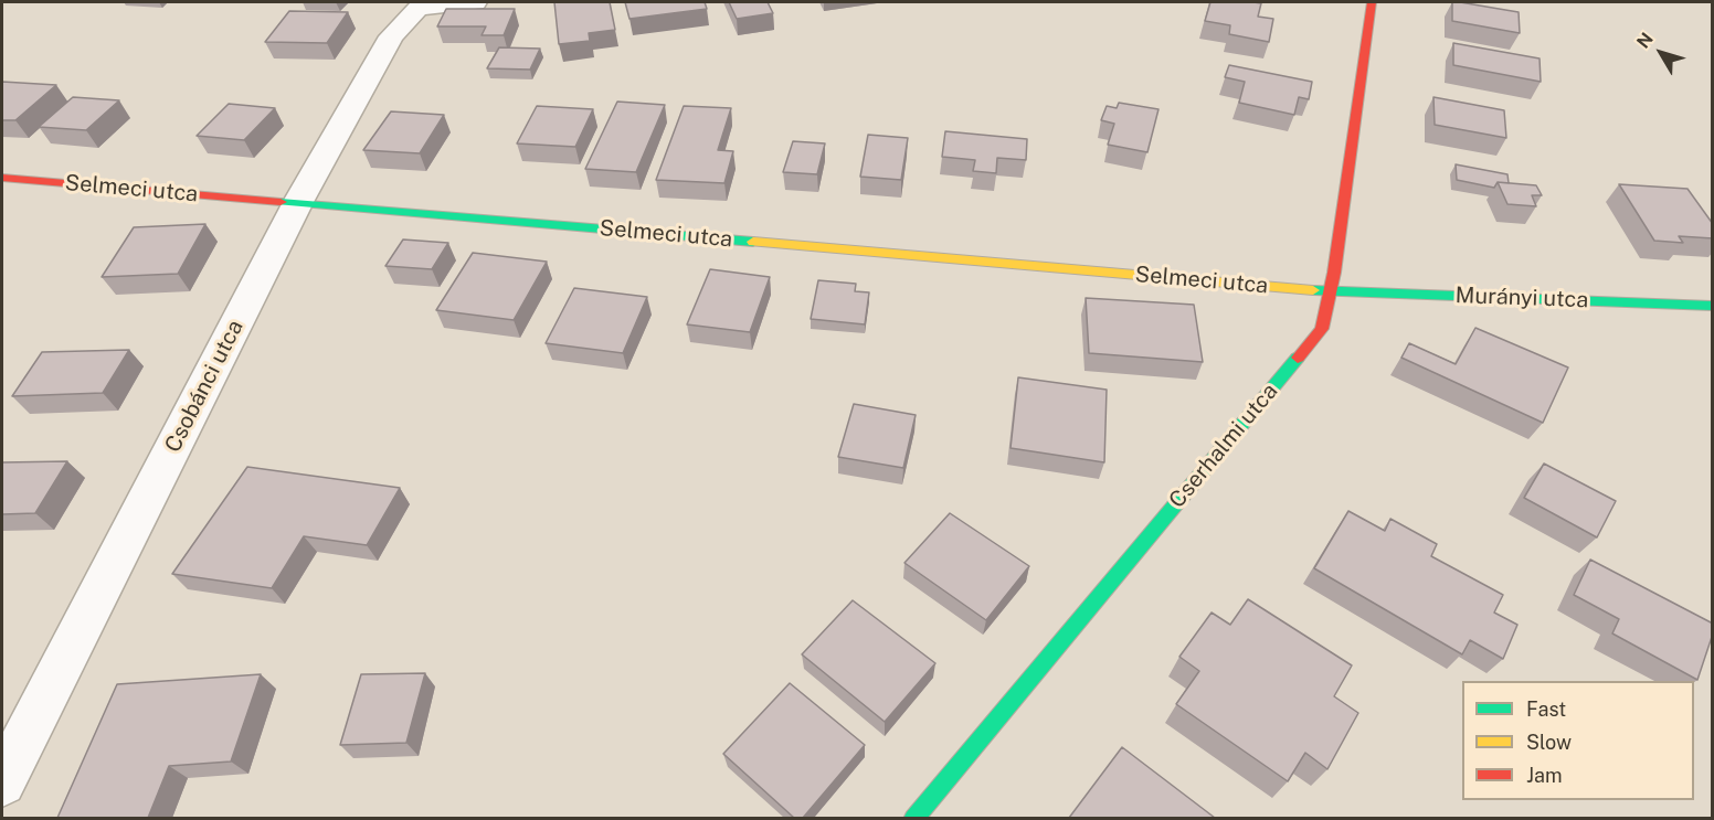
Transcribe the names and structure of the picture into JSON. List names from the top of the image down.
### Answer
{
  "streets": {
    "street": [
      "Selmeci utca",
      "Murányi utca",
      "Csobánci utca",
      "Cserhalmi utca"
    ]
  },
  "crossings": [
    ["Selmeci utca", "Murányi utca"],
    ["Selmeci utca", "Csobánci utca"],
    ["Selmeci utca", "Cserhalmi utca"],
    ["Murányi utca", "Cserhalmi utca"]
  ],
  "legend": ["Fast", "Slow", "Jam"],
  "north": "top left"
}
